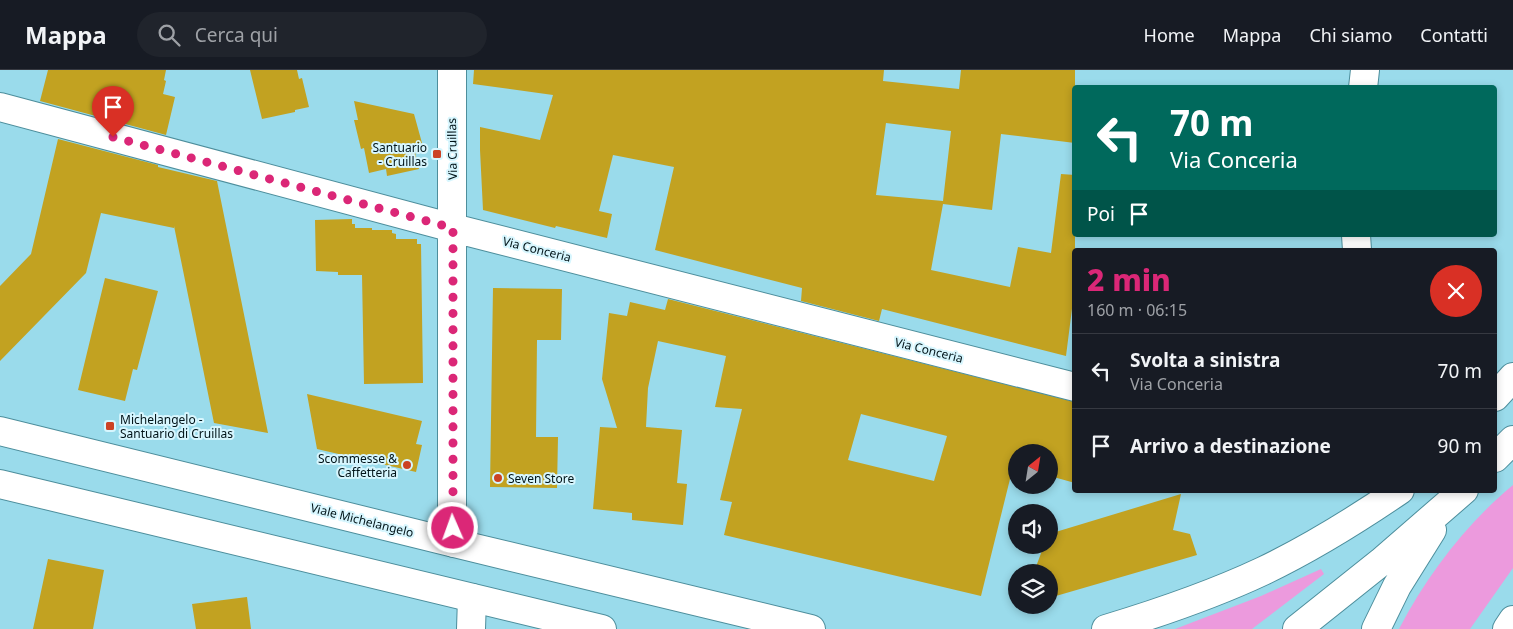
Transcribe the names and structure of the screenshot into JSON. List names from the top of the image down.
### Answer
{
  "streets": {
    "street": ["Via Cruillas", "Via Conceria", "Viale Michelangelo"]
  },
  "crossings": [
    ["Via Cruillas", "Via Conceria"],
    ["Via Cruillas", "Viale Michelangelo"]
  ],
  "places": {
    "transit": ["Santuario - Cruillas", "Michelangelo - Santuario di Cruillas"],
    "other": ["Scommesse & Caffetteria", "Seven Store"]
  },
  "north": "top right",
  "page": {
    "header": "Mappa",
    "search": "Cerca qui",
    "nav": [
      "Home",
      "Mappa",
      "Chi siamo",
      "Contatti"
    ],
    "turn": ["70 m", "Via Conceria"],
    "then": "Poi",
    "heading": ["2 min", "160 m · 06:15"],
    "list": [
      {
        "name": "Svolta a sinistra",
        "note": "Via Conceria",
        "value": "70 m"
      },
      {
        "name": "Arrivo a destinazione",
        "value": "90 m"
      }
    ]
  }
}
